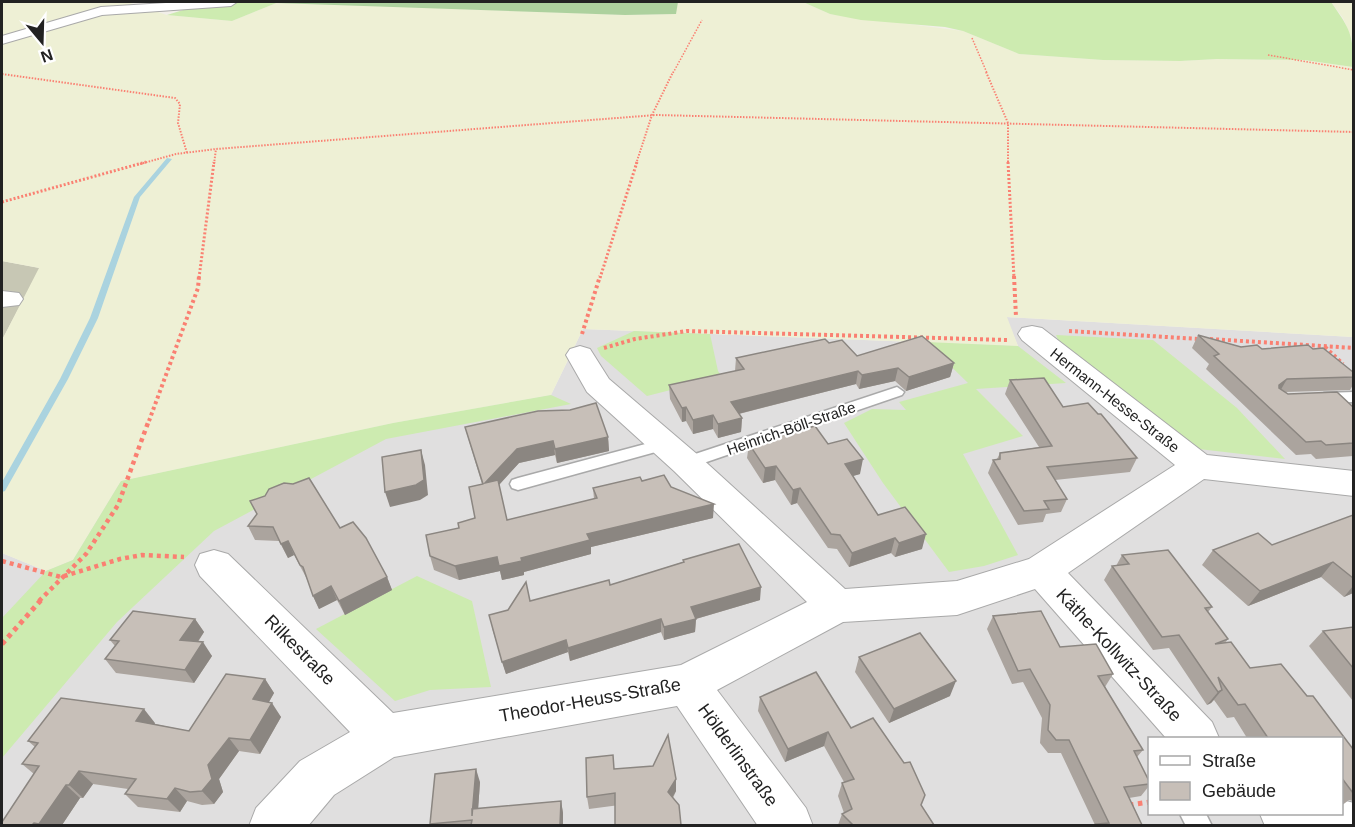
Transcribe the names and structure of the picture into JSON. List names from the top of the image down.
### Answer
{
  "streets": {
    "street": [
      "Hermann-Hesse-Straße",
      "Rilkestraße",
      "Käthe-Kollwitz-Straße",
      "Theodor-Heuss-Straße",
      "Hölderlinstraße"
    ],
    "lane": ["Heinrich-Böll-Straße"]
  },
  "crossings": [
    ["Hermann-Hesse-Straße", "Theodor-Heuss-Straße"],
    ["Rilkestraße", "Theodor-Heuss-Straße"],
    ["Käthe-Kollwitz-Straße", "Theodor-Heuss-Straße"],
    ["Theodor-Heuss-Straße", "Hölderlinstraße"]
  ],
  "legend": ["Straße", "Gebäude"],
  "north": "bottom"
}
